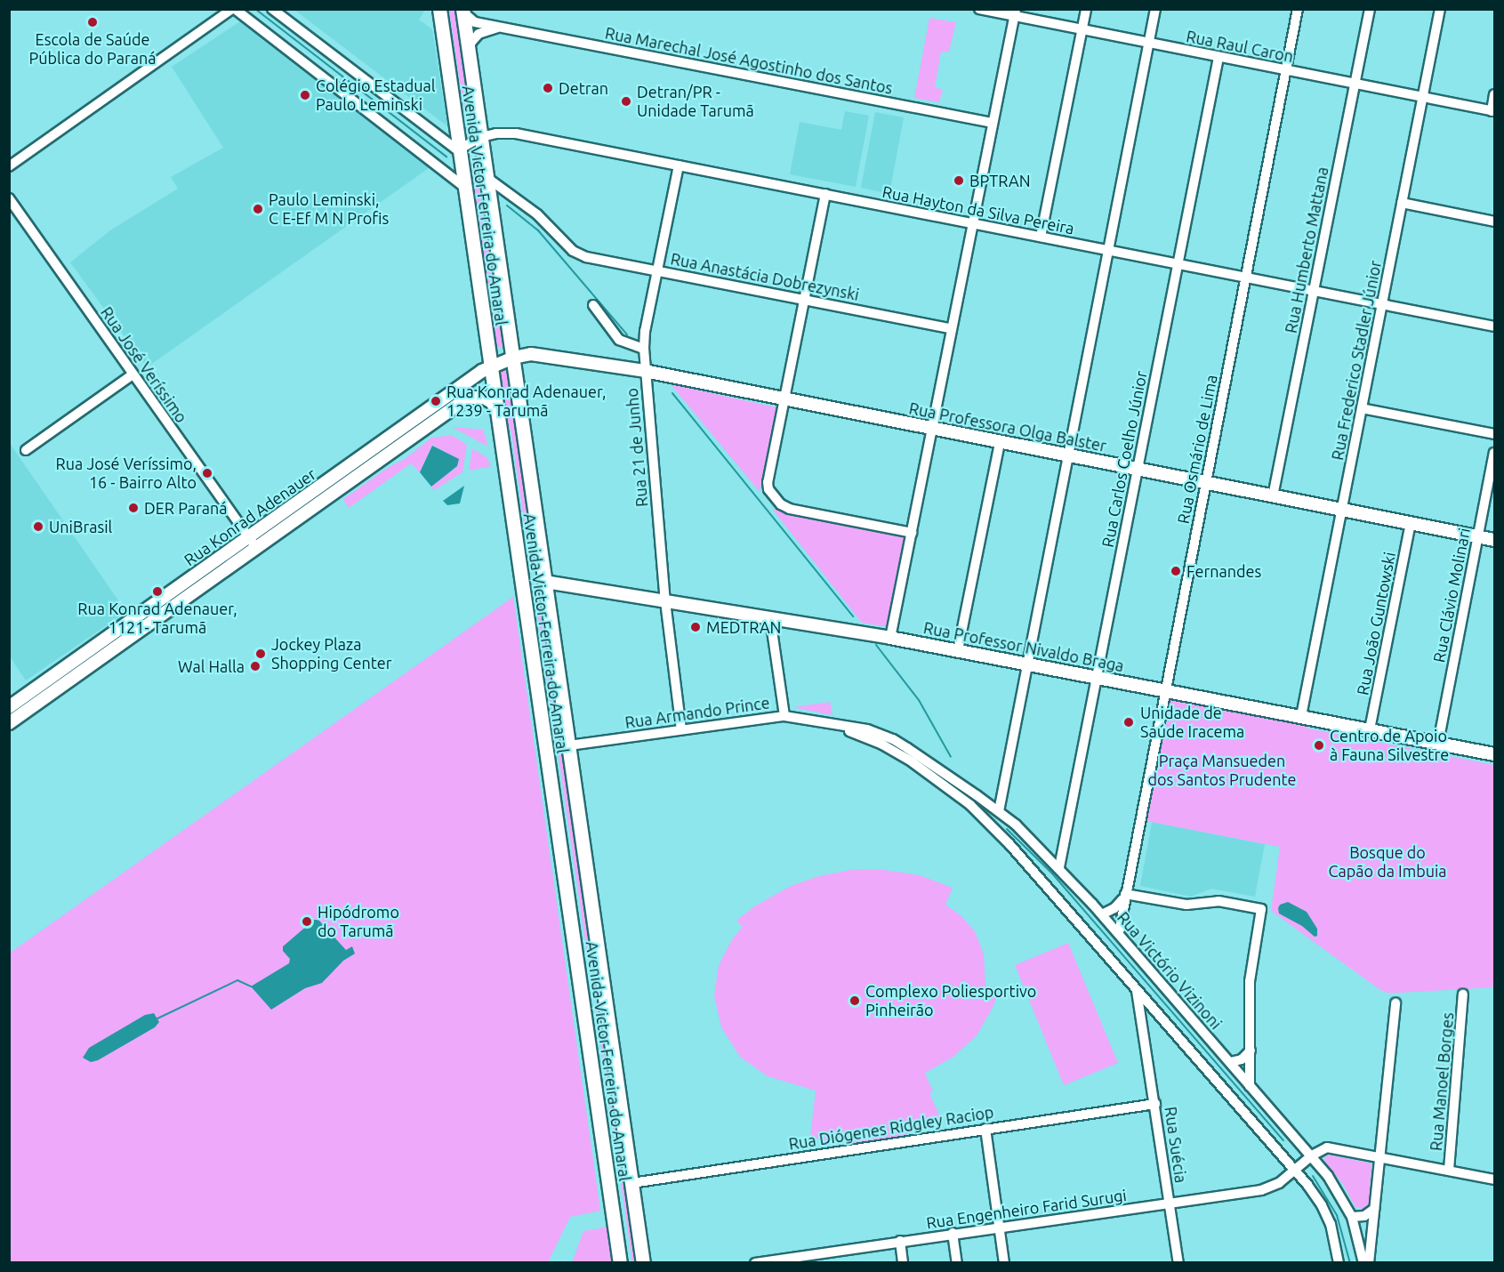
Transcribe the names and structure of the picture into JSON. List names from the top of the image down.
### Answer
{
  "streets": {
    "highway": ["Avenida Victor Ferreira do Amaral"],
    "main road": ["Rua Professora Olga Balster", "Rua Konrad Adenauer", "Rua Professor Nivaldo Braga"],
    "street": [
      "Rua Raul Caron",
      "Rua Marechal José Agostinho dos Santos",
      "Rua Hayton da Silva Pereira",
      "Rua Humberto Mattana",
      "Rua Anastácia Dobrezynski",
      "Rua Frederico Stadler Júnior",
      "Rua José Veríssimo",
      "Rua 21 de Junho",
      "Rua Osmário de Lima",
      "Rua Carlos Coelho Júnior",
      "Rua Clávio Molinari",
      "Rua João Guntowski",
      "Rua Armando Prince",
      "Rua Victório Vizinoni",
      "Rua Manoel Borges",
      "Rua Diógenes Ridgley Raciop",
      "Rua Suécia",
      "Rua Engenheiro Farid Surugi"
    ]
  },
  "crossings": [
    ["Rua Raul Caron", "Rua Humberto Mattana"],
    ["Rua Raul Caron", "Rua Frederico Stadler Júnior"],
    ["Rua Raul Caron", "Rua Osmário de Lima"],
    ["Rua Raul Caron", "Rua Carlos Coelho Júnior"],
    ["Rua Marechal José Agostinho dos Santos", "Avenida Victor Ferreira do Amaral"],
    ["Avenida Victor Ferreira do Amaral", "Rua Hayton da Silva Pereira"],
    ["Avenida Victor Ferreira do Amaral", "Rua Anastácia Dobrezynski"],
    ["Avenida Victor Ferreira do Amaral", "Rua Professora Olga Balster"],
    ["Avenida Victor Ferreira do Amaral", "Rua Konrad Adenauer"],
    ["Avenida Victor Ferreira do Amaral", "Rua Professor Nivaldo Braga"],
    ["Avenida Victor Ferreira do Amaral", "Rua Armando Prince"],
    ["Avenida Victor Ferreira do Amaral", "Rua Diógenes Ridgley Raciop"],
    ["Rua Hayton da Silva Pereira", "Rua Humberto Mattana"],
    ["Rua Hayton da Silva Pereira", "Rua Frederico Stadler Júnior"],
    ["Rua Hayton da Silva Pereira", "Rua 21 de Junho"],
    ["Rua Hayton da Silva Pereira", "Rua Osmário de Lima"],
    ["Rua Hayton da Silva Pereira", "Rua Carlos Coelho Júnior"],
    ["Rua Humberto Mattana", "Rua Professora Olga Balster"],
    ["Rua Anastácia Dobrezynski", "Rua 21 de Junho"],
    ["Rua Frederico Stadler Júnior", "Rua Professora Olga Balster"],
    ["Rua Frederico Stadler Júnior", "Rua Professor Nivaldo Braga"],
    ["Rua José Veríssimo", "Rua Konrad Adenauer"],
    ["Rua Professora Olga Balster", "Rua 21 de Junho"],
    ["Rua Professora Olga Balster", "Rua Osmário de Lima"],
    ["Rua Professora Olga Balster", "Rua Carlos Coelho Júnior"],
    ["Rua Professora Olga Balster", "Rua Konrad Adenauer"],
    ["Rua Professora Olga Balster", "Rua Clávio Molinari"],
    ["Rua Professora Olga Balster", "Rua João Guntowski"],
    ["Rua 21 de Junho", "Rua Professor Nivaldo Braga"],
    ["Rua 21 de Junho", "Rua Armando Prince"],
    ["Rua Osmário de Lima", "Rua Professor Nivaldo Braga"],
    ["Rua Osmário de Lima", "Rua Victório Vizinoni"],
    ["Rua Carlos Coelho Júnior", "Rua Professor Nivaldo Braga"],
    ["Rua Carlos Coelho Júnior", "Rua Victório Vizinoni"],
    ["Rua Clávio Molinari", "Rua Professor Nivaldo Braga"],
    ["Rua João Guntowski", "Rua Professor Nivaldo Braga"],
    ["Rua Armando Prince", "Rua Victório Vizinoni"],
    ["Rua Armando Prince", "Rua Suécia"],
    ["Rua Victório Vizinoni", "Rua Engenheiro Farid Surugi"],
    ["Rua Diógenes Ridgley Raciop", "Rua Suécia"],
    ["Rua Suécia", "Rua Engenheiro Farid Surugi"]
  ],
  "parks": ["Praça Mansueden dos Santos Prudente", "Bosque do Capão da Imbuia"],
  "places": [
    "Escola de Saúde Pública do Paraná",
    "Detran",
    "Colégio Estadual Paulo Leminski",
    "Detran/PR - Unidade Tarumã",
    "BPTRAN",
    "Paulo Leminski, C E-Ef M N Profis",
    "Rua Konrad Adenauer, 1239 - Tarumã",
    "Rua José Veríssimo, 16 - Bairro Alto",
    "DER Paraná",
    "UniBrasil",
    "Fernandes",
    "Rua Konrad Adenauer, 1121- Tarumã",
    "MEDTRAN",
    "Jockey Plaza Shopping Center",
    "Wal Halla",
    "Unidade de Saúde Iracema",
    "Centro de Apoio à Fauna Silvestre",
    "Hipódromo do Tarumã",
    "Complexo Poliesportivo Pinheirão"
  ]
}
